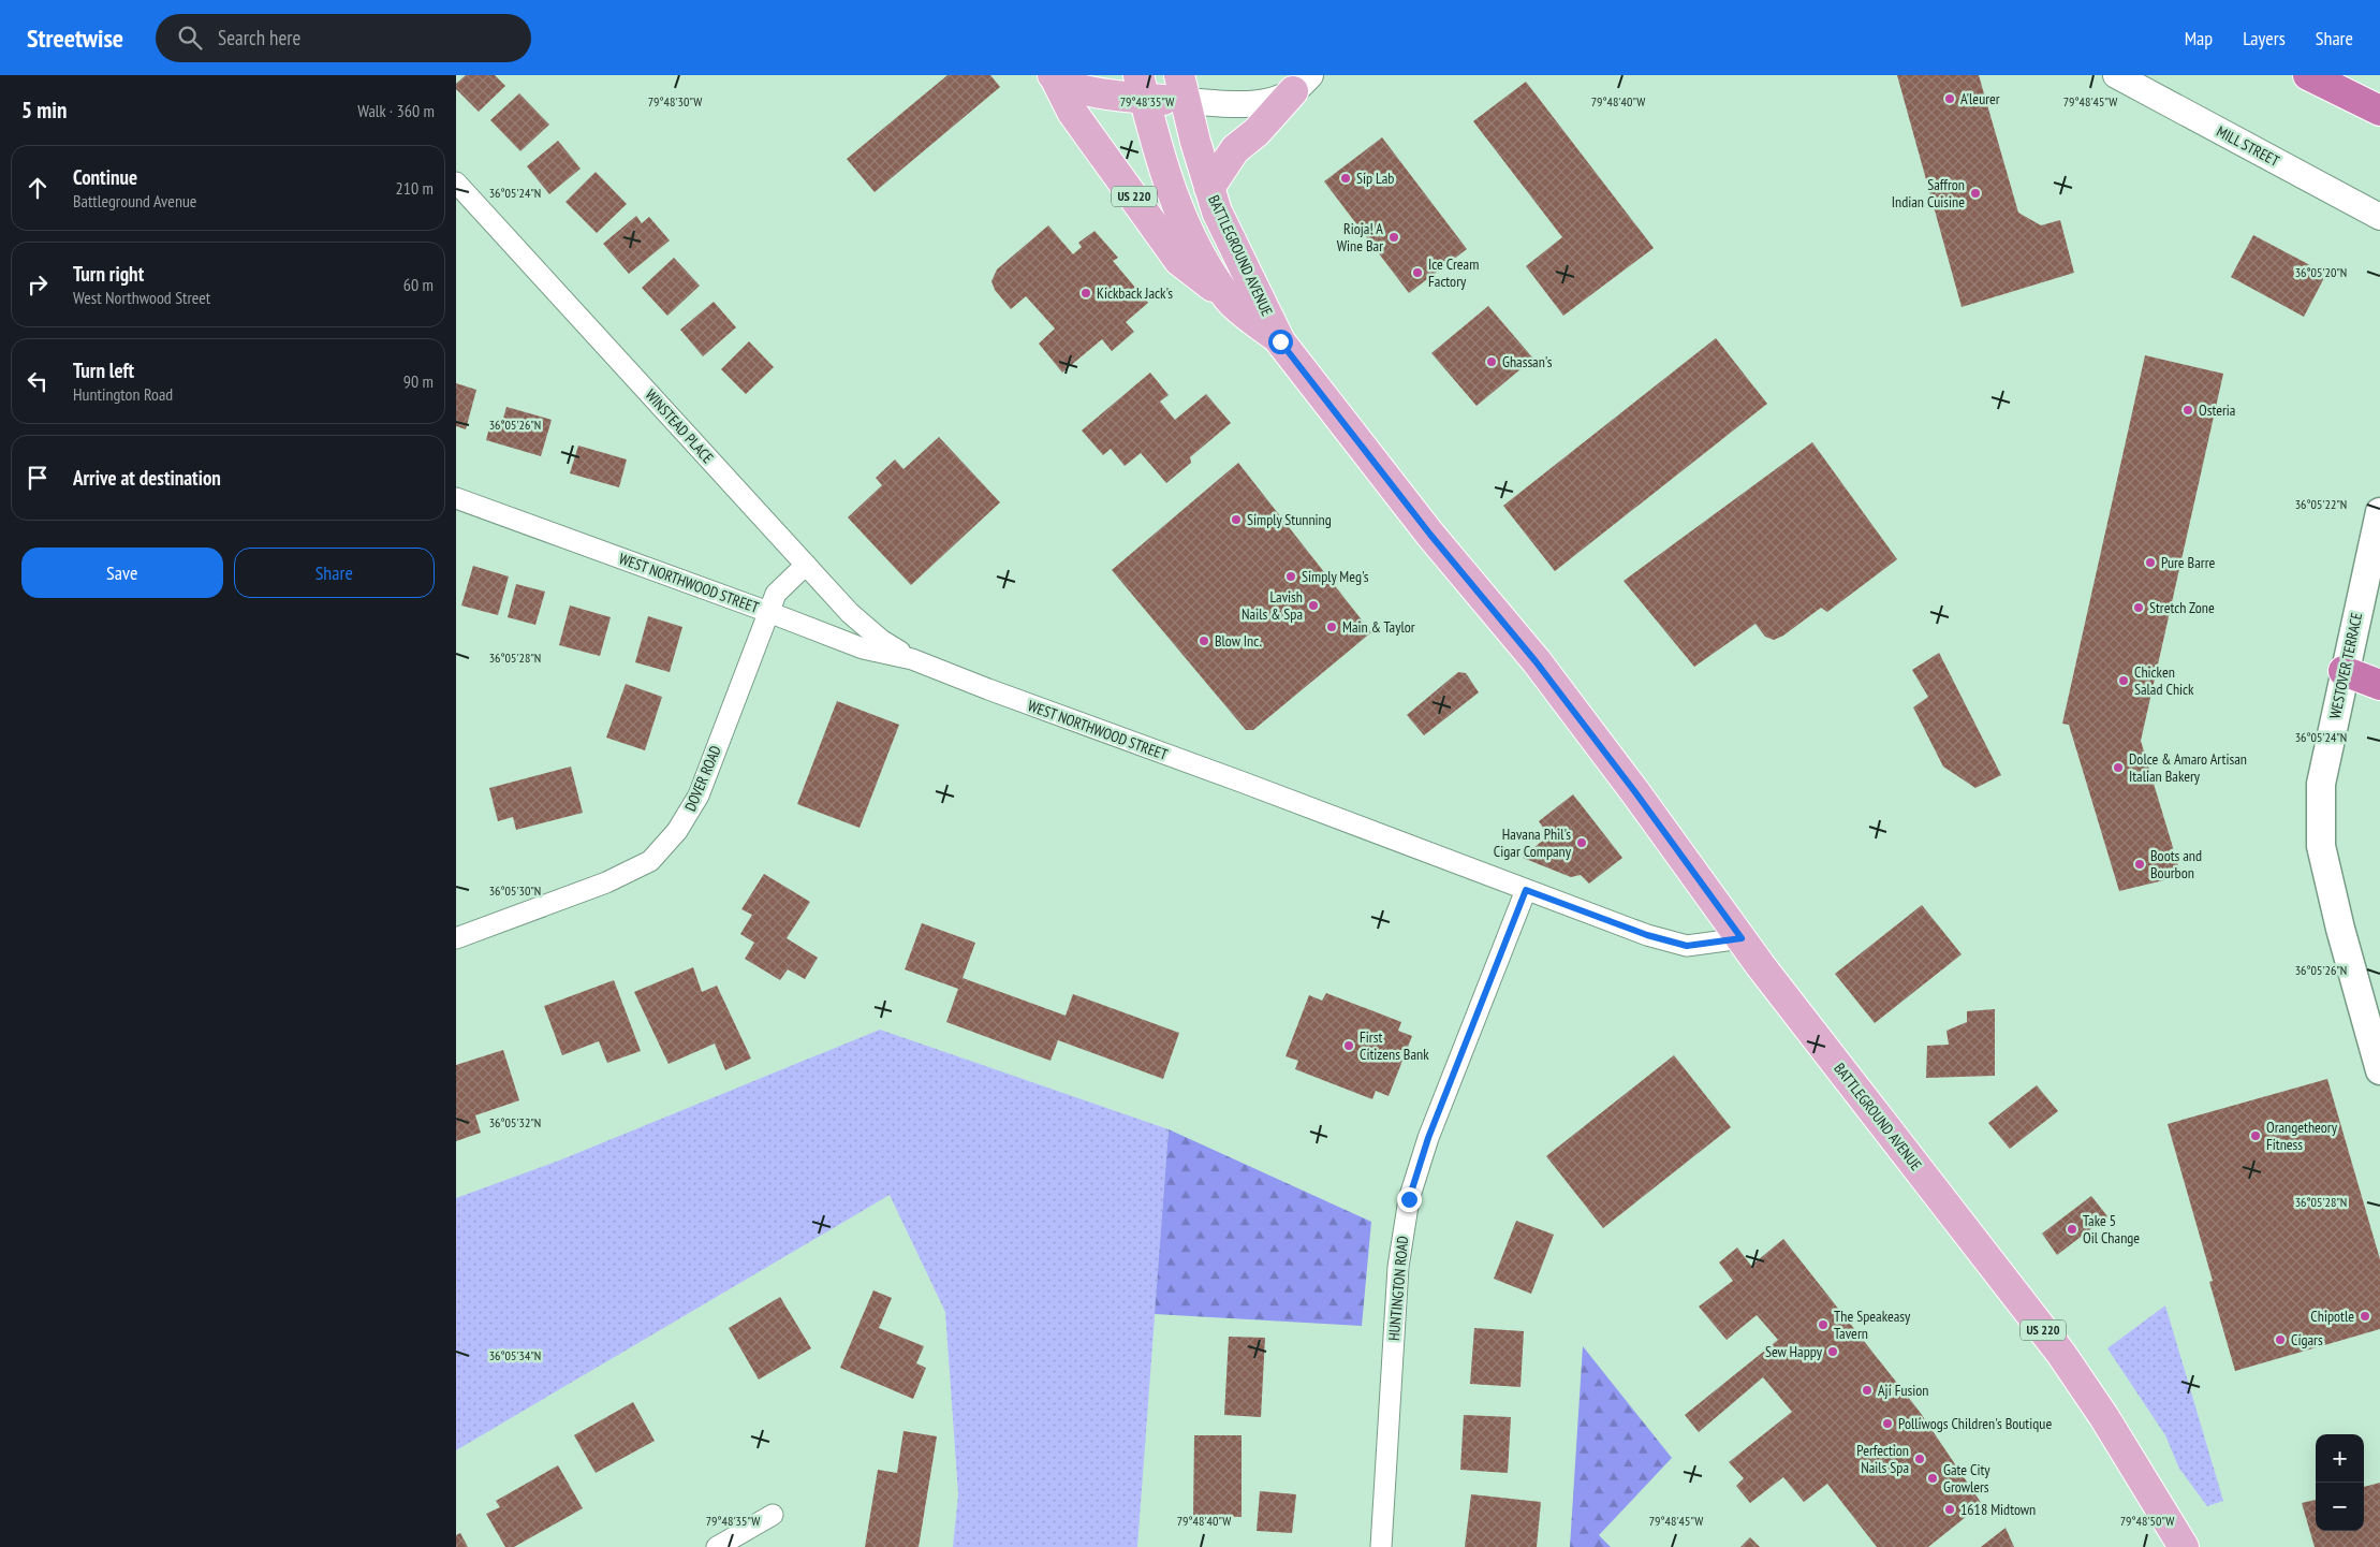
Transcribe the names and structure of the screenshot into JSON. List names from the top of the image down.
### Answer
{
  "streets": {
    "main road": ["US 220", "BATTLEGROUND AVENUE", "WESTOVER TERRACE"],
    "street": [
      "MILL STREET",
      "WINSTEAD PLACE",
      "WEST NORTHWOOD STREET",
      "DOVER ROAD",
      "HUNTINGTON ROAD"
    ]
  },
  "crossings": [
    ["US 220", "BATTLEGROUND AVENUE"],
    ["BATTLEGROUND AVENUE", "WEST NORTHWOOD STREET"],
    ["WINSTEAD PLACE", "WEST NORTHWOOD STREET"],
    ["WINSTEAD PLACE", "DOVER ROAD"],
    ["WEST NORTHWOOD STREET", "DOVER ROAD"],
    ["WEST NORTHWOOD STREET", "HUNTINGTON ROAD"]
  ],
  "places": [
    "A'leurer",
    "Sip Lab",
    "Saffron Indian Cuisine",
    "Rioja! A Wine Bar",
    "Ice Cream Factory",
    "Kickback Jack's",
    "Ghassan's",
    "Osteria",
    "Simply Stunning",
    "Pure Barre",
    "Simply Meg's",
    "Lavish Nails & Spa",
    "Stretch Zone",
    "Main & Taylor",
    "Blow Inc.",
    "Chicken Salad Chick",
    "Dolce & Amaro Artisan Italian Bakery",
    "Havana Phil's Cigar Company",
    "Boots and Bourbon",
    "First Citizens Bank",
    "Orangetheory Fitness",
    "Take 5 Oil Change",
    "Chipotle",
    "The Speakeasy Tavern",
    "Cigars",
    "Sew Happy",
    "Aji Fusion",
    "Polliwogs Children's Boutique",
    "Perfection Nails Spa",
    "Gate City Growlers",
    "1618 Midtown"
  ],
  "page": {
    "header": "Streetwise",
    "search": "Search here",
    "nav": ["Map", "Layers", "Share"],
    "heading": ["5 min", "Walk · 360 m"],
    "list": [
      ["Continue", "Battleground Avenue", "210 m"],
      ["Turn right", "West Northwood Street", "60 m"],
      ["Turn left", "Huntington Road", "90 m"],
      "Arrive at destination"
    ],
    "buttons": ["Save", "Share"],
    "map_buttons": ["+", "−"]
  },
  "coordinates": [
    "79°48'30\"W",
    "79°48'35\"W",
    "79°48'40\"W",
    "79°48'45\"W",
    "36°05'24\"N",
    "36°05'20\"N",
    "36°05'26\"N",
    "36°05'22\"N",
    "36°05'28\"N",
    "36°05'30\"N",
    "36°05'32\"N",
    "36°05'34\"N",
    "79°48'50\"W"
  ]
}
